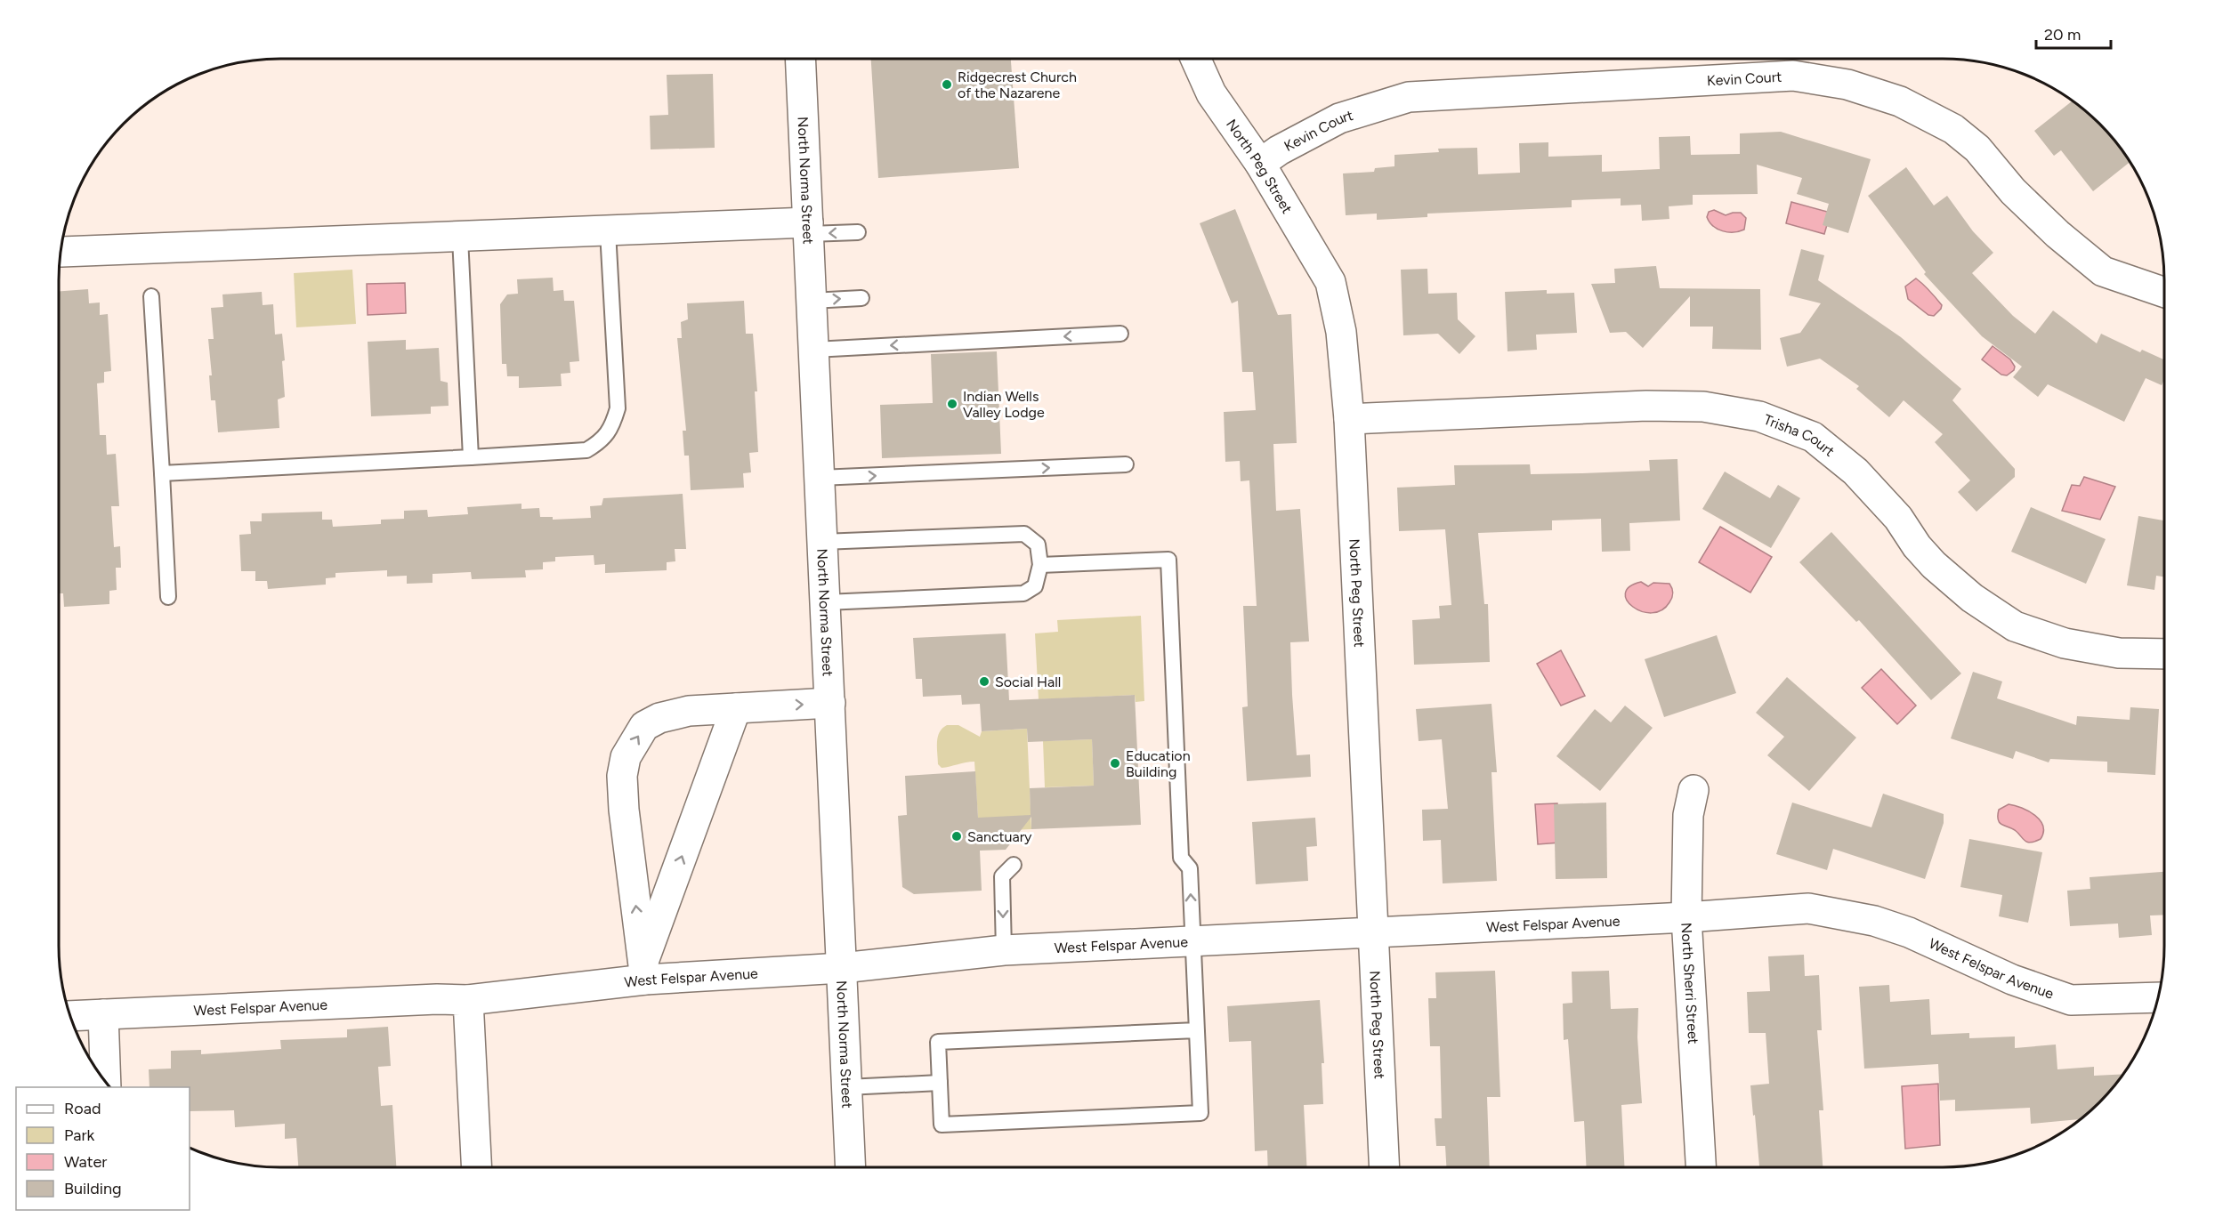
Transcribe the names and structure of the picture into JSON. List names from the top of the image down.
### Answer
{
  "streets": {
    "street": [
      "Kevin Court",
      "North Peg Street",
      "North Norma Street",
      "Trisha Court",
      "West Felspar Avenue",
      "North Sherri Street"
    ]
  },
  "crossings": [
    ["Kevin Court", "North Peg Street"],
    ["North Peg Street", "Trisha Court"],
    ["North Peg Street", "West Felspar Avenue"],
    ["North Norma Street", "West Felspar Avenue"],
    ["West Felspar Avenue", "North Sherri Street"]
  ],
  "places": [
    "Ridgecrest Church of the Nazarene",
    "Indian Wells Valley Lodge",
    "Social Hall",
    "Education Building",
    "Sanctuary"
  ],
  "legend": [
    "Road",
    "Park",
    "Water",
    "Building"
  ],
  "scale_bar": "20 m"
}
